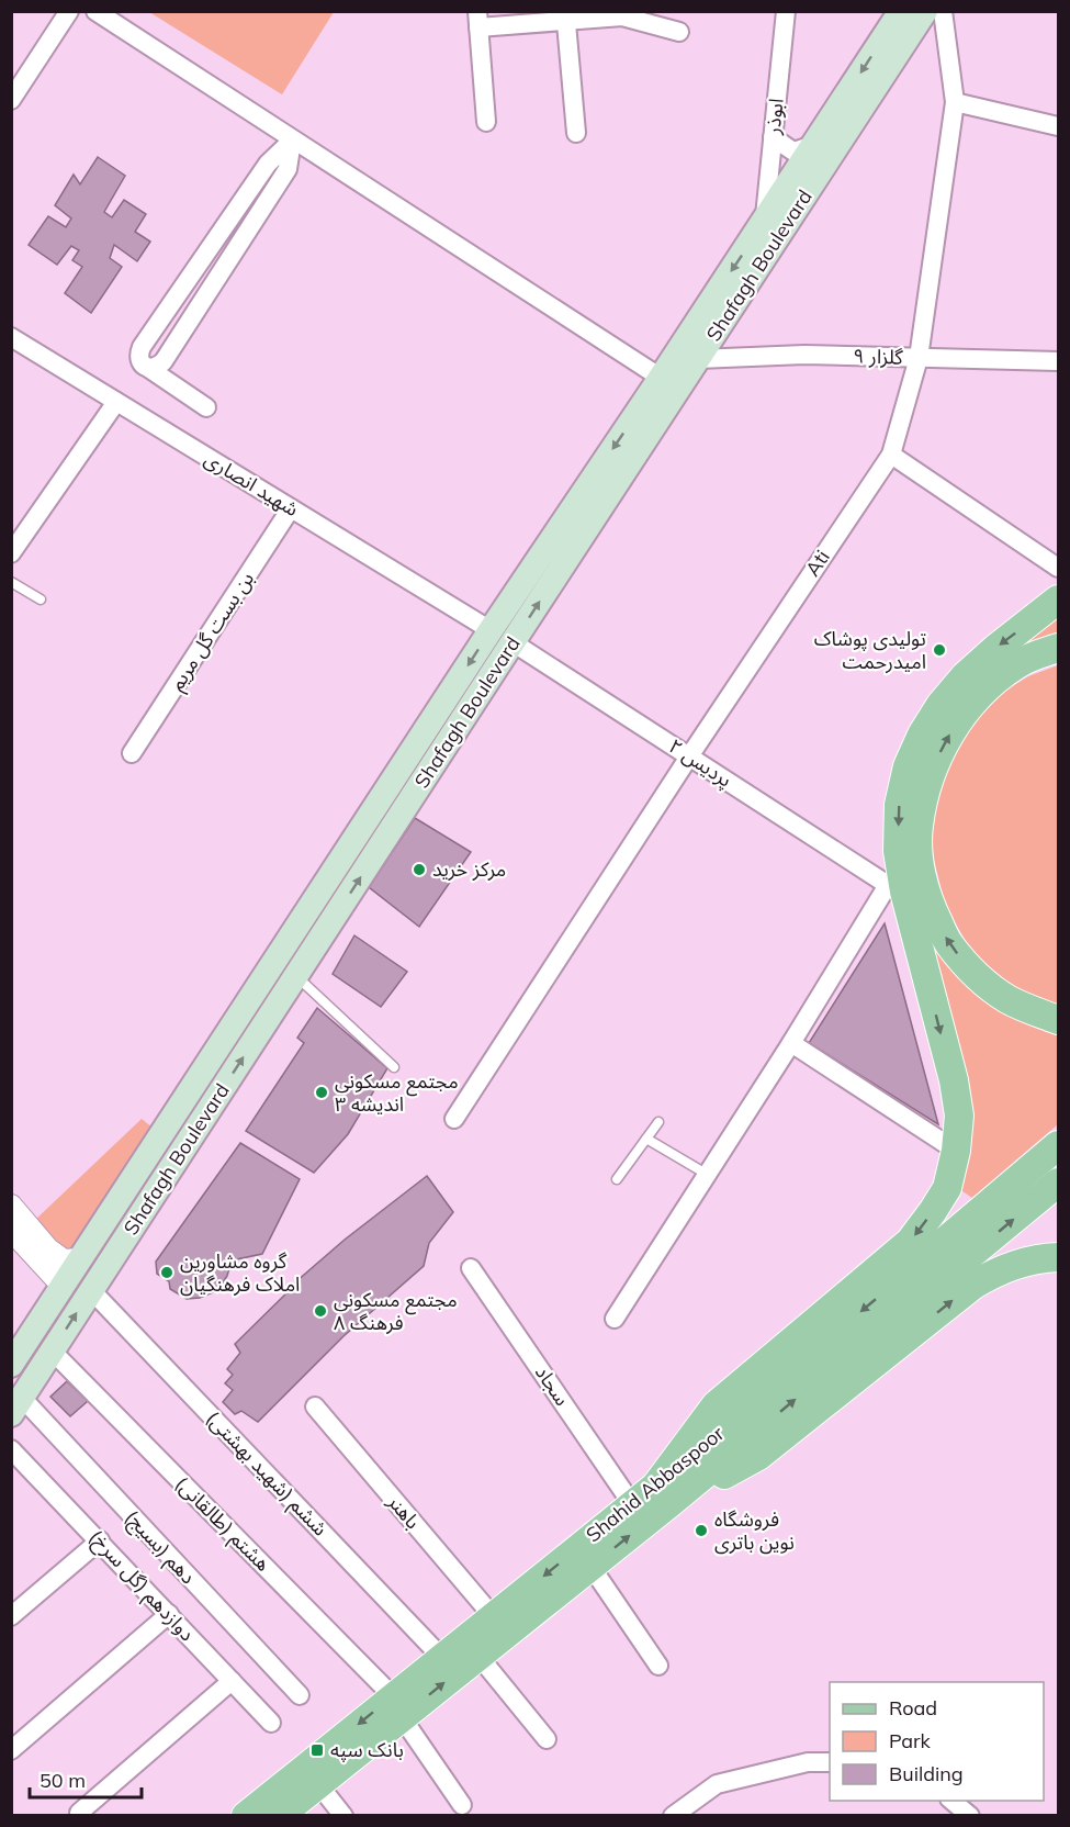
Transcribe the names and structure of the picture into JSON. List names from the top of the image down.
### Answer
{
  "streets": {
    "main road": ["Shafagh Boulevard", "Shahid Abbaspoor"],
    "street": [
      "ابوذر",
      "گلزار ۹",
      "شهید انصاری",
      "Ati",
      "بن بست گل مریم",
      "پردیس ۲",
      "سجاد",
      "ششم (شهید بهشتی)",
      "باهنر",
      "هشتم (طالقانی)",
      "دهم (بسیج)",
      "دوازدهم (گل سرخ)"
    ]
  },
  "crossings": [
    ["ابوذر", "Shafagh Boulevard"],
    ["Shafagh Boulevard", "گلزار ۹"],
    ["Shafagh Boulevard", "شهید انصاری"],
    ["Shafagh Boulevard", "پردیس ۲"],
    ["Shafagh Boulevard", "ششم (شهید بهشتی)"],
    ["Shafagh Boulevard", "هشتم (طالقانی)"],
    ["Shafagh Boulevard", "دهم (بسیج)"],
    ["گلزار ۹", "Ati"],
    ["شهید انصاری", "بن بست گل مریم"],
    ["Ati", "پردیس ۲"],
    ["سجاد", "Shahid Abbaspoor"],
    ["ششم (شهید بهشتی)", "Shahid Abbaspoor"],
    ["Shahid Abbaspoor", "باهنر"],
    ["Shahid Abbaspoor", "هشتم (طالقانی)"]
  ],
  "places": {
    "other": [
      "تولیدی پوشاک امیدرحمت",
      "مرکز خرید",
      "مجتمع مسکونی اندیشه ۳",
      "گروه مشاورین املاک فرهنگیان",
      "مجتمع مسکونی فرهنگ ۸",
      "فروشگاه نوین باتری"
    ],
    "transit": ["بانک سپه"]
  },
  "legend": ["Road", "Park", "Building"],
  "scale_bar": "50 m"
}
